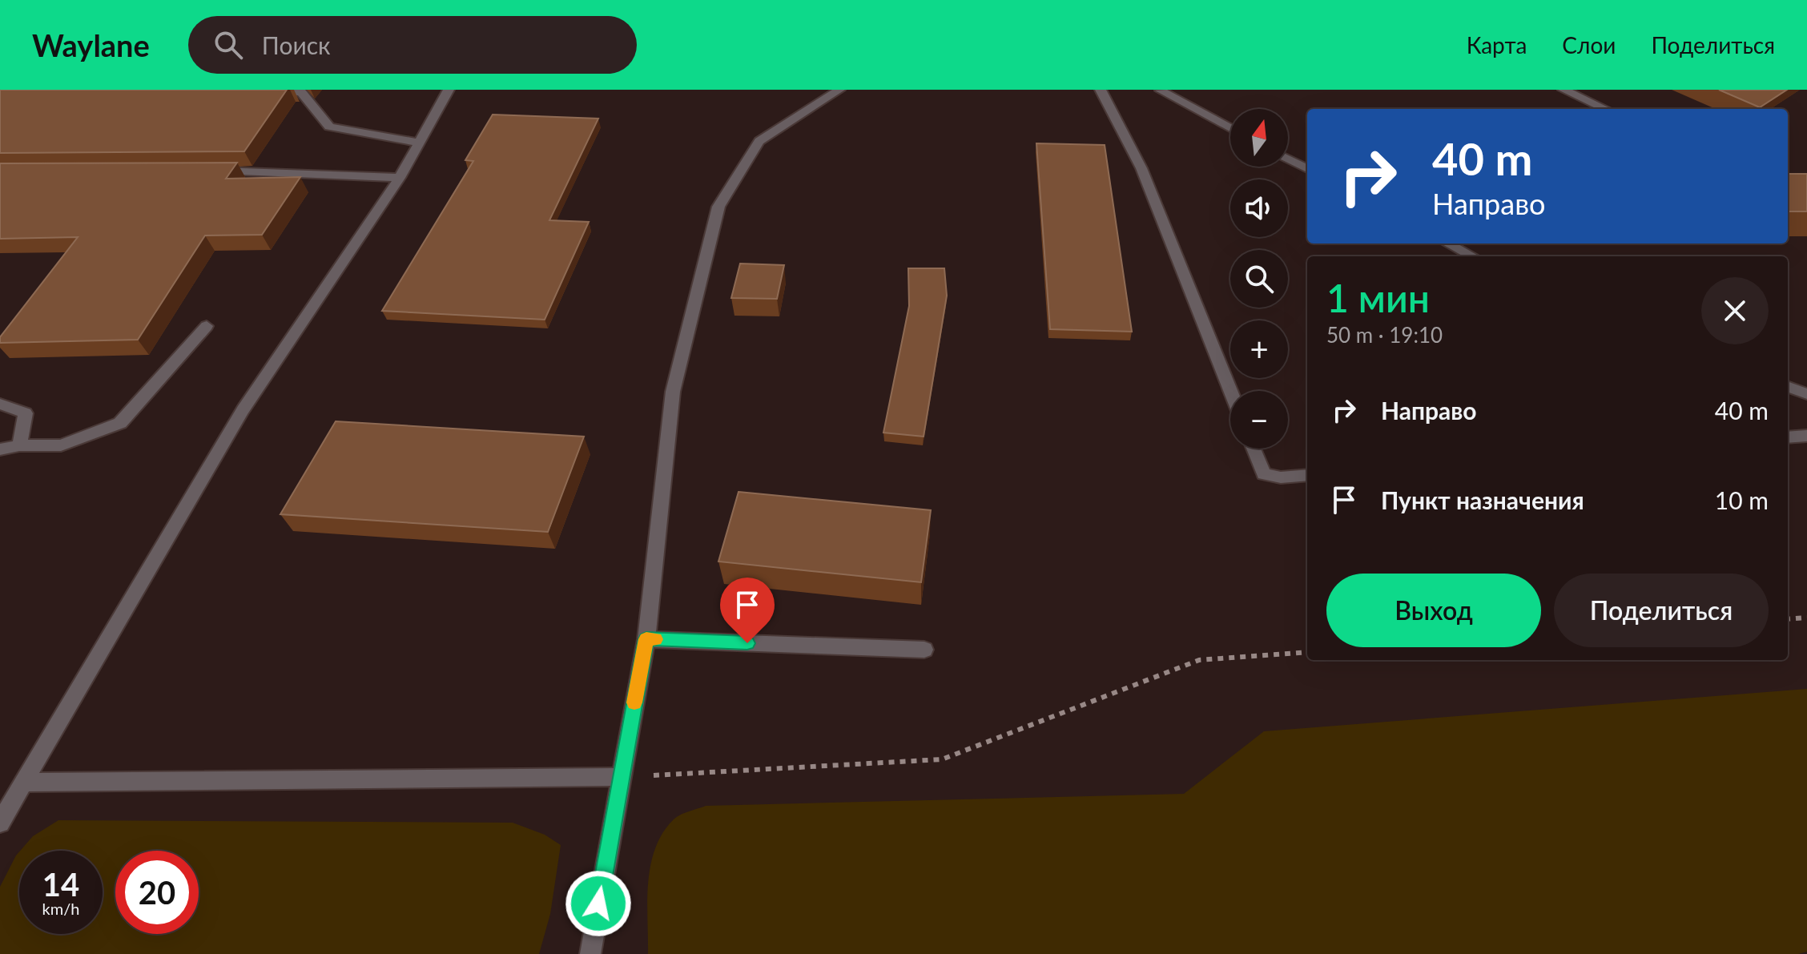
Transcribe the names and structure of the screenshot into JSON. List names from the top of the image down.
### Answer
{
  "north": "top",
  "page": {
    "header": "Waylane",
    "search": "Поиск",
    "nav": ["Карта", "Слои", "Поделиться"],
    "map_buttons": ["+", "−"],
    "turn": ["40 m", "Направо"],
    "heading": ["1 мин", "50 m · 19:10"],
    "list": [
      {
        "name": "Направо",
        "value": "40 m"
      },
      {
        "name": "Пункт назначения",
        "value": "10 m"
      }
    ],
    "buttons": ["Выход", "Поделиться"],
    "speed": "14 km/h",
    "limit": "20"
  }
}
